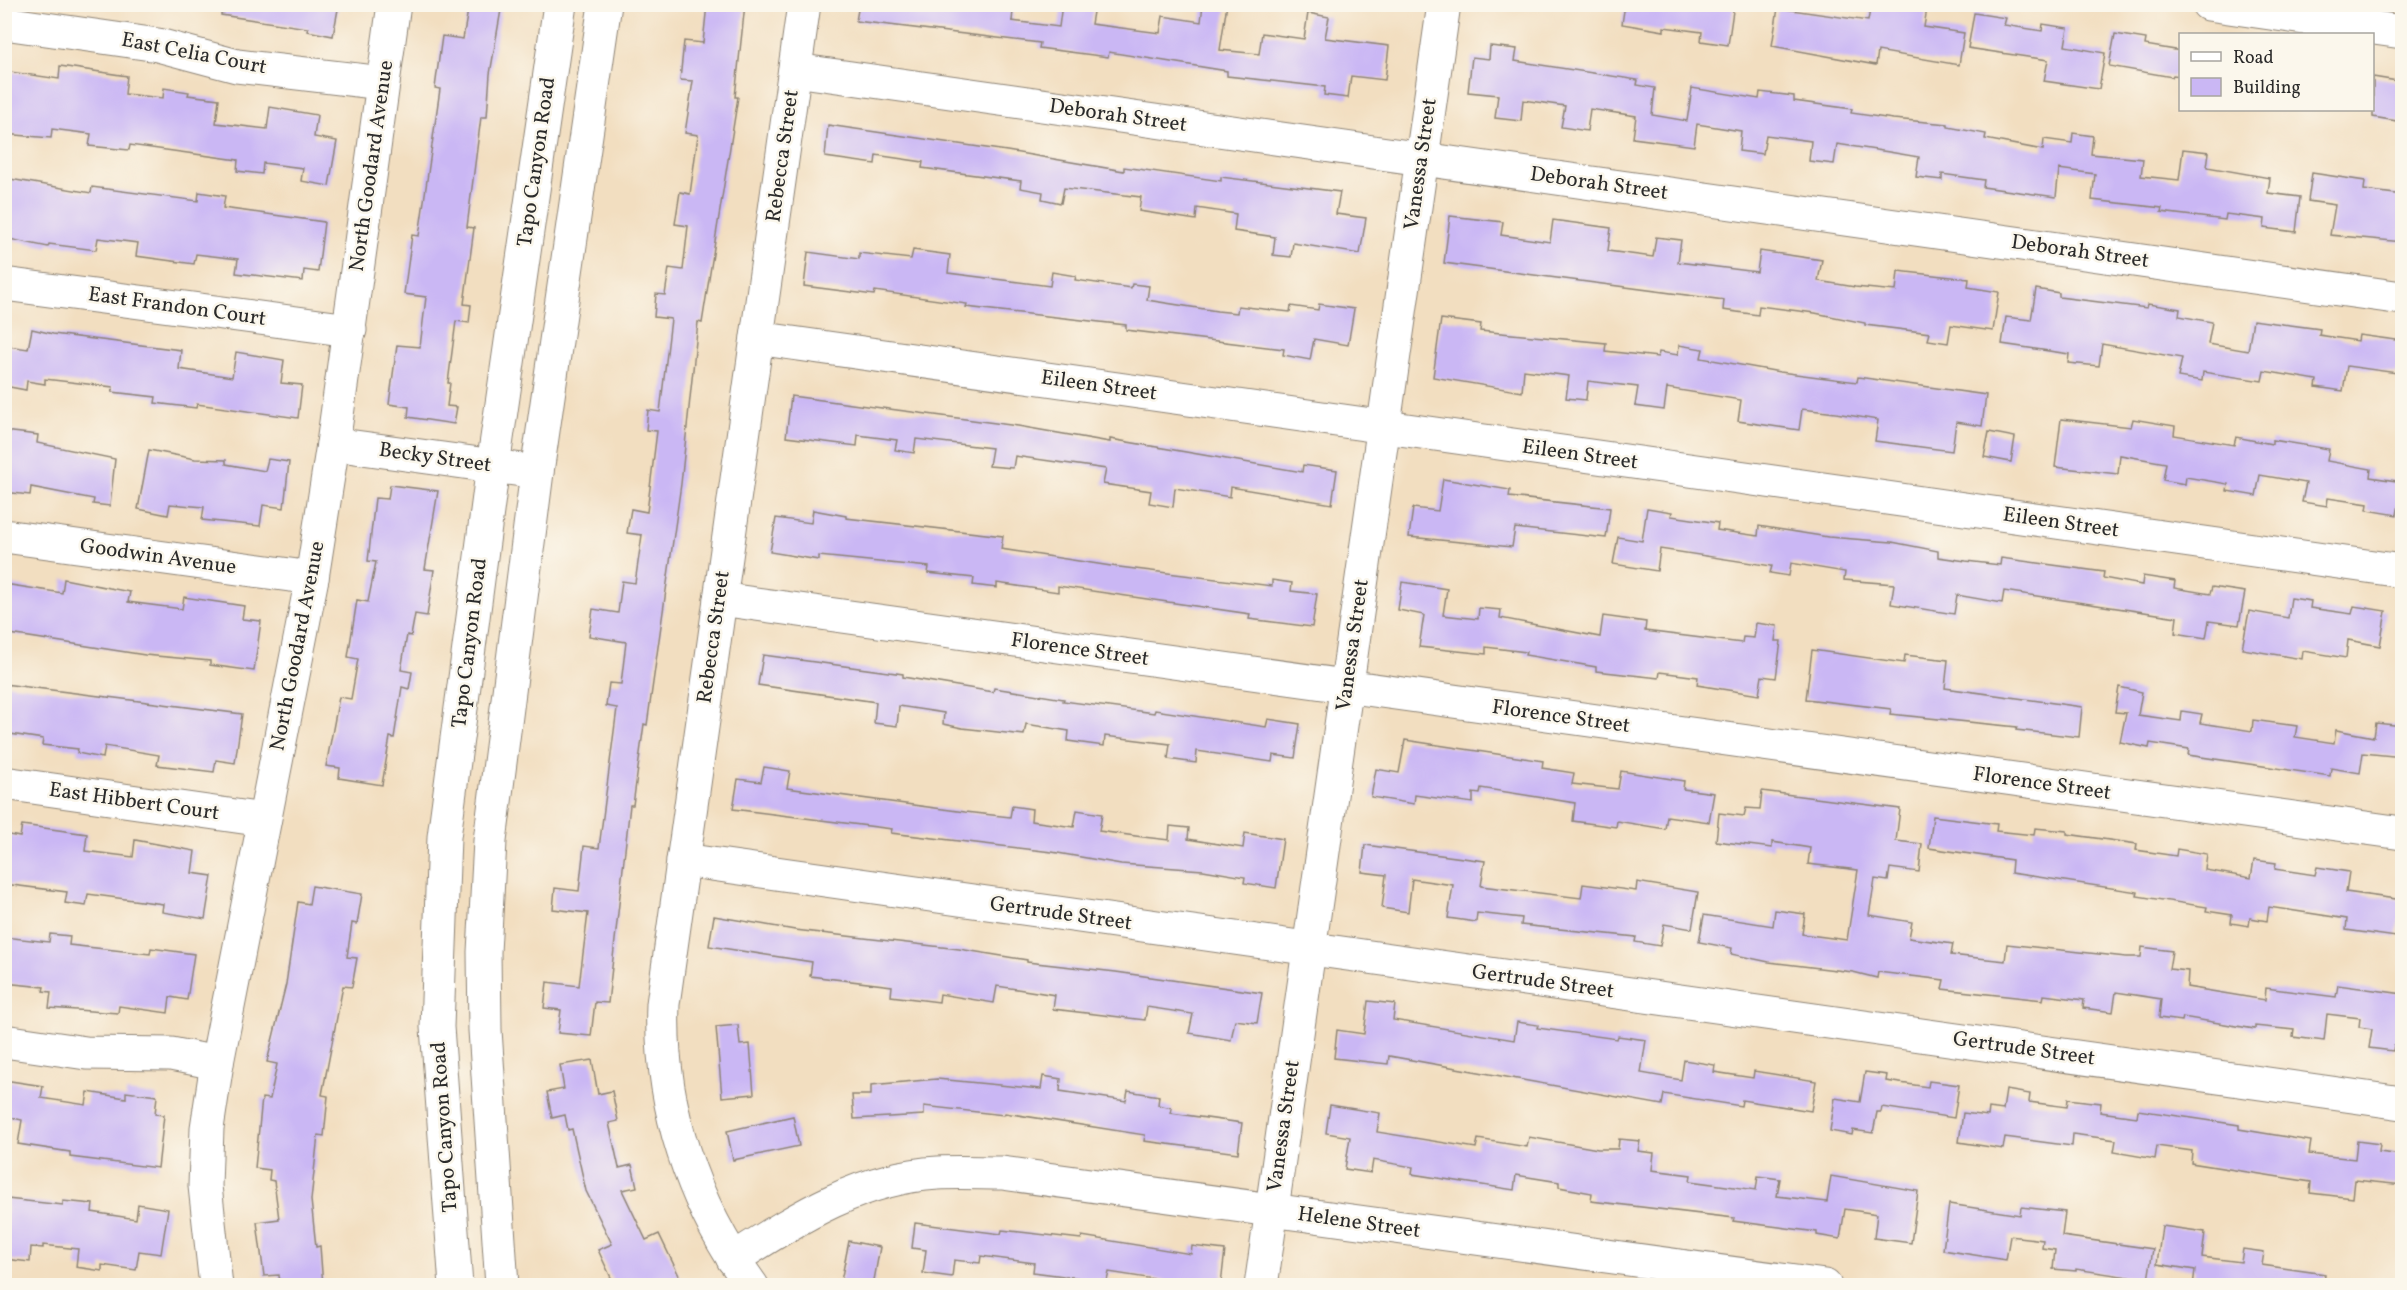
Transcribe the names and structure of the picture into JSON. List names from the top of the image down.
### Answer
{
  "streets": {
    "street": [
      "East Celia Court",
      "Deborah Street",
      "Rebecca Street",
      "Tapo Canyon Road",
      "Vanessa Street",
      "North Goodard Avenue",
      "East Frandon Court",
      "Eileen Street",
      "Becky Street",
      "Goodwin Avenue",
      "Florence Street",
      "East Hibbert Court",
      "Gertrude Street",
      "Helene Street"
    ]
  },
  "crossings": [
    ["East Celia Court", "North Goodard Avenue"],
    ["Deborah Street", "Rebecca Street"],
    ["Deborah Street", "Vanessa Street"],
    ["Rebecca Street", "Eileen Street"],
    ["Rebecca Street", "Florence Street"],
    ["Rebecca Street", "Gertrude Street"],
    ["Rebecca Street", "Helene Street"],
    ["Tapo Canyon Road", "Becky Street"],
    ["Vanessa Street", "Eileen Street"],
    ["Vanessa Street", "Florence Street"],
    ["Vanessa Street", "Gertrude Street"],
    ["Vanessa Street", "Helene Street"],
    ["North Goodard Avenue", "East Frandon Court"],
    ["North Goodard Avenue", "Becky Street"],
    ["North Goodard Avenue", "Goodwin Avenue"],
    ["North Goodard Avenue", "East Hibbert Court"]
  ],
  "legend": ["Road", "Building"]
}
